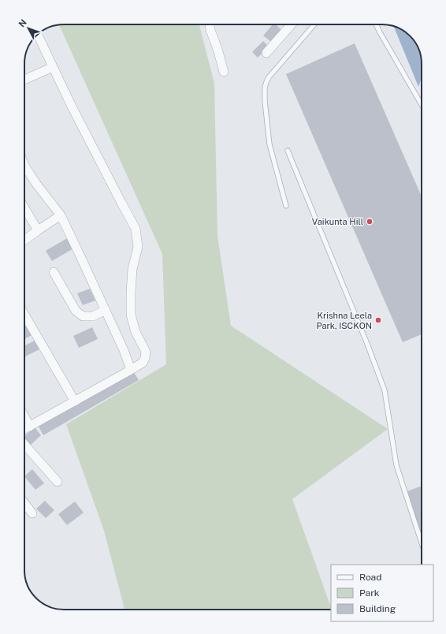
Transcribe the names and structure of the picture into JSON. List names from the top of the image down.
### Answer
{
  "places": ["Vaikunta Hill", "Krishna Leela Park, ISCKON"],
  "legend": ["Road", "Park", "Building"],
  "north": "top left"
}
